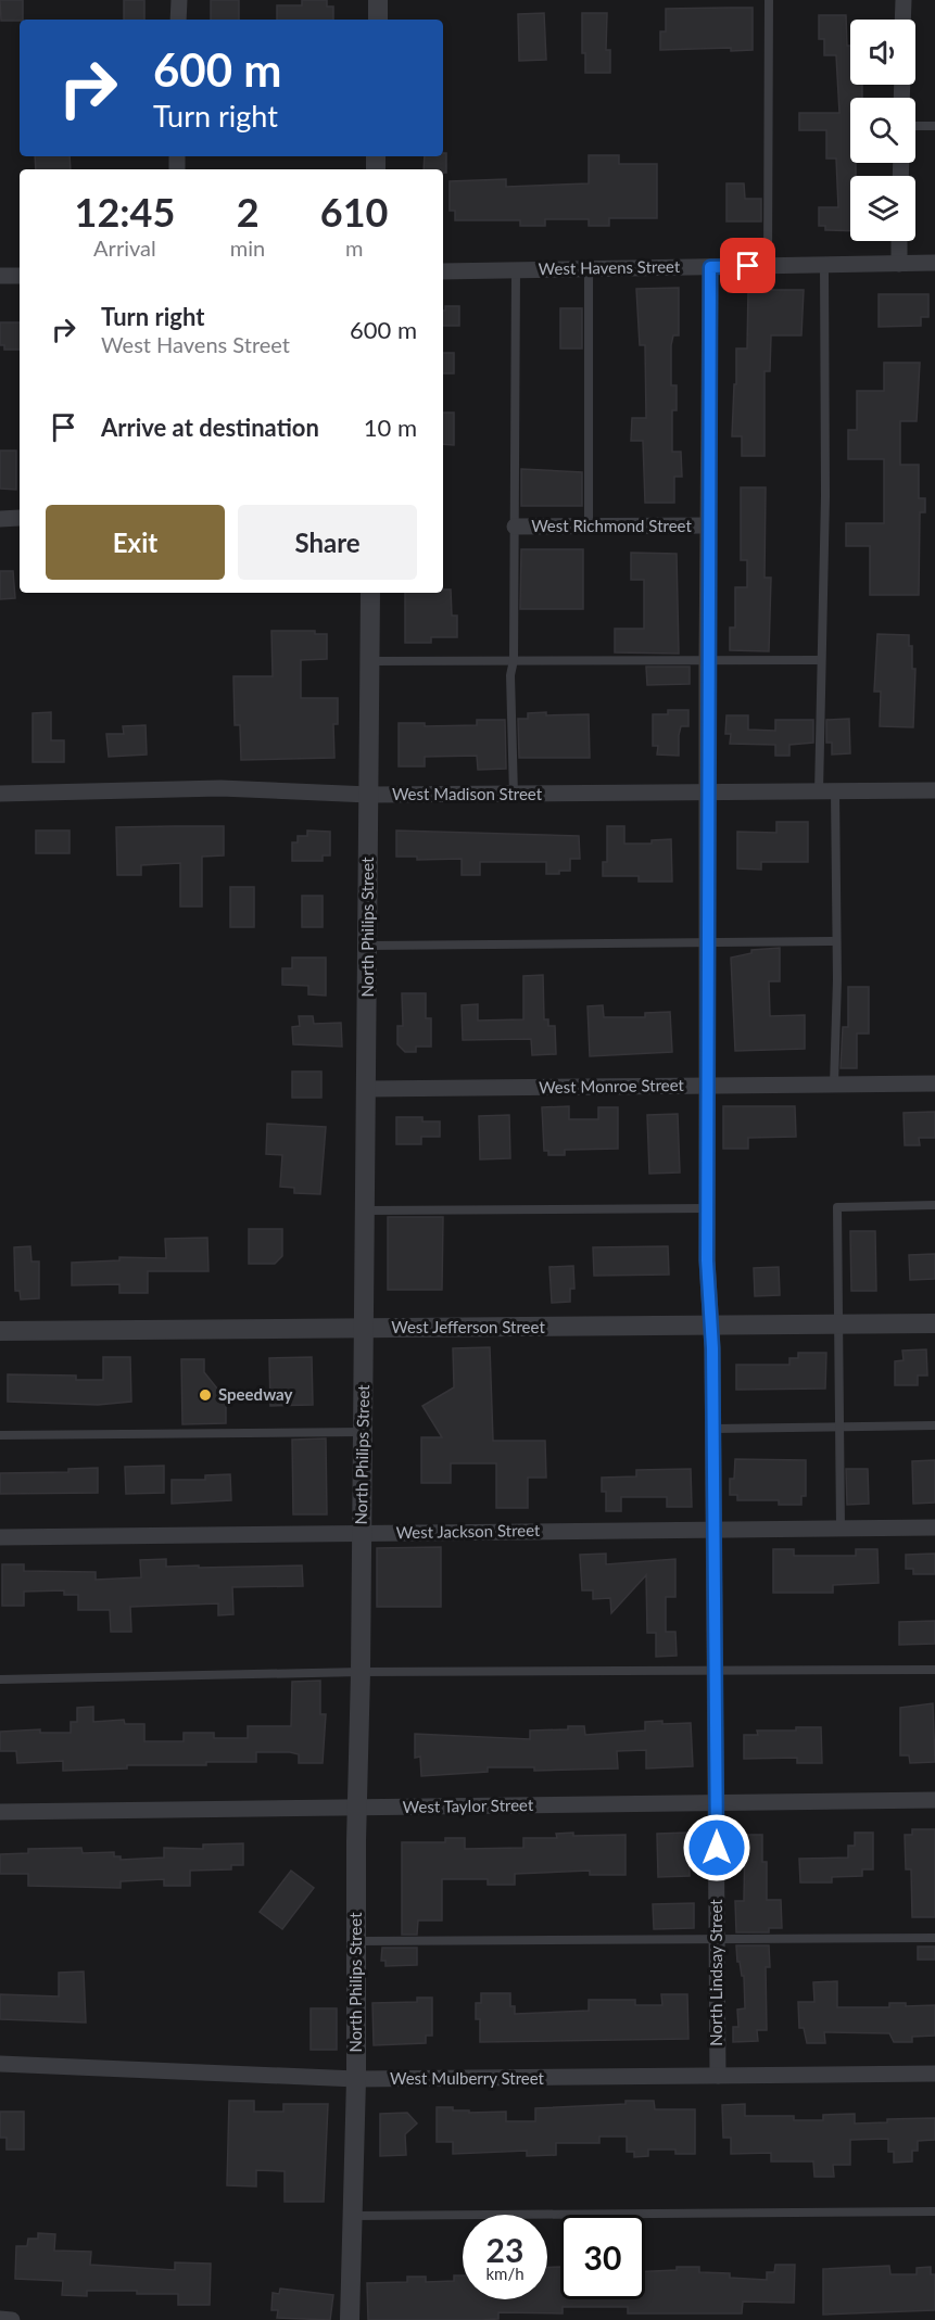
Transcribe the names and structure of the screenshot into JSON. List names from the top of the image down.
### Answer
{
  "streets": {
    "street": [
      "West Havens Street",
      "West Richmond Street",
      "West Madison Street",
      "North Philips Street",
      "West Monroe Street",
      "West Jefferson Street",
      "West Jackson Street",
      "West Taylor Street",
      "North Lindsay Street",
      "West Mulberry Street"
    ]
  },
  "crossings": [
    ["West Havens Street", "North Lindsay Street"],
    ["West Richmond Street", "North Lindsay Street"],
    ["West Madison Street", "North Philips Street"],
    ["West Madison Street", "North Lindsay Street"],
    ["North Philips Street", "West Monroe Street"],
    ["North Philips Street", "West Jefferson Street"],
    ["North Philips Street", "West Jackson Street"],
    ["North Philips Street", "West Taylor Street"],
    ["North Philips Street", "West Mulberry Street"],
    ["West Monroe Street", "North Lindsay Street"],
    ["West Jefferson Street", "North Lindsay Street"],
    ["West Jackson Street", "North Lindsay Street"],
    ["West Taylor Street", "North Lindsay Street"],
    ["North Lindsay Street", "West Mulberry Street"]
  ],
  "places": ["Speedway"],
  "page": {
    "turn": ["600 m", "Turn right"],
    "eta": [
      "12:45",
      "Arrival",
      "2",
      "min",
      "610",
      "m"
    ],
    "list": [
      {
        "name": "Turn right",
        "note": "West Havens Street",
        "value": "600 m"
      },
      {
        "name": "Arrive at destination",
        "value": "10 m"
      }
    ],
    "buttons": ["Exit", "Share"],
    "speed": "23 km/h",
    "limit": "30"
  }
}
